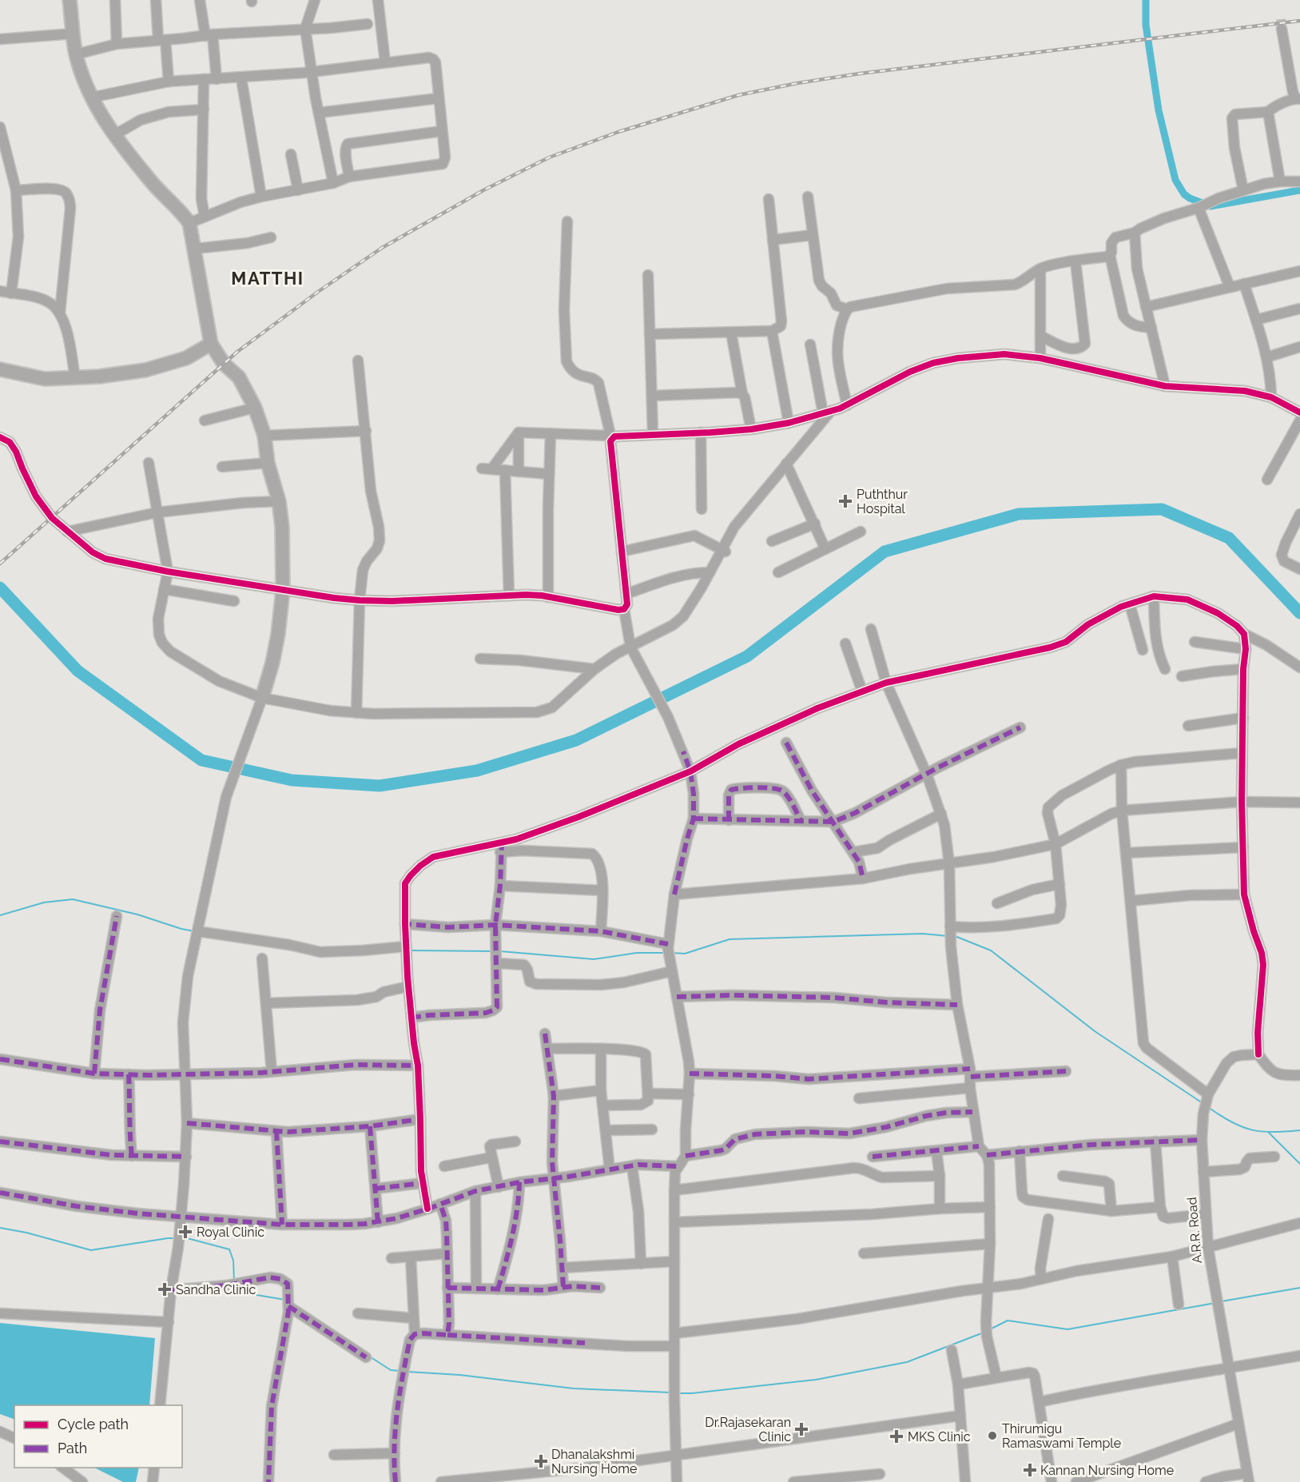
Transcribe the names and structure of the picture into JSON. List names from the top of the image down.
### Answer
{
  "streets": {
    "street": ["A.R.R. Road"]
  },
  "districts": ["MATTHI"],
  "places": {
    "health": [
      "Puththur Hospital",
      "Royal Clinic",
      "Sandha Clinic",
      "Dr.Rajasekaran Clinic",
      "MKS Clinic",
      "Dhanalakshmi Nursing Home",
      "Kannan Nursing Home"
    ],
    "other": ["Thirumigu Ramaswami Temple"]
  },
  "legend": ["Cycle path", "Path"]
}
